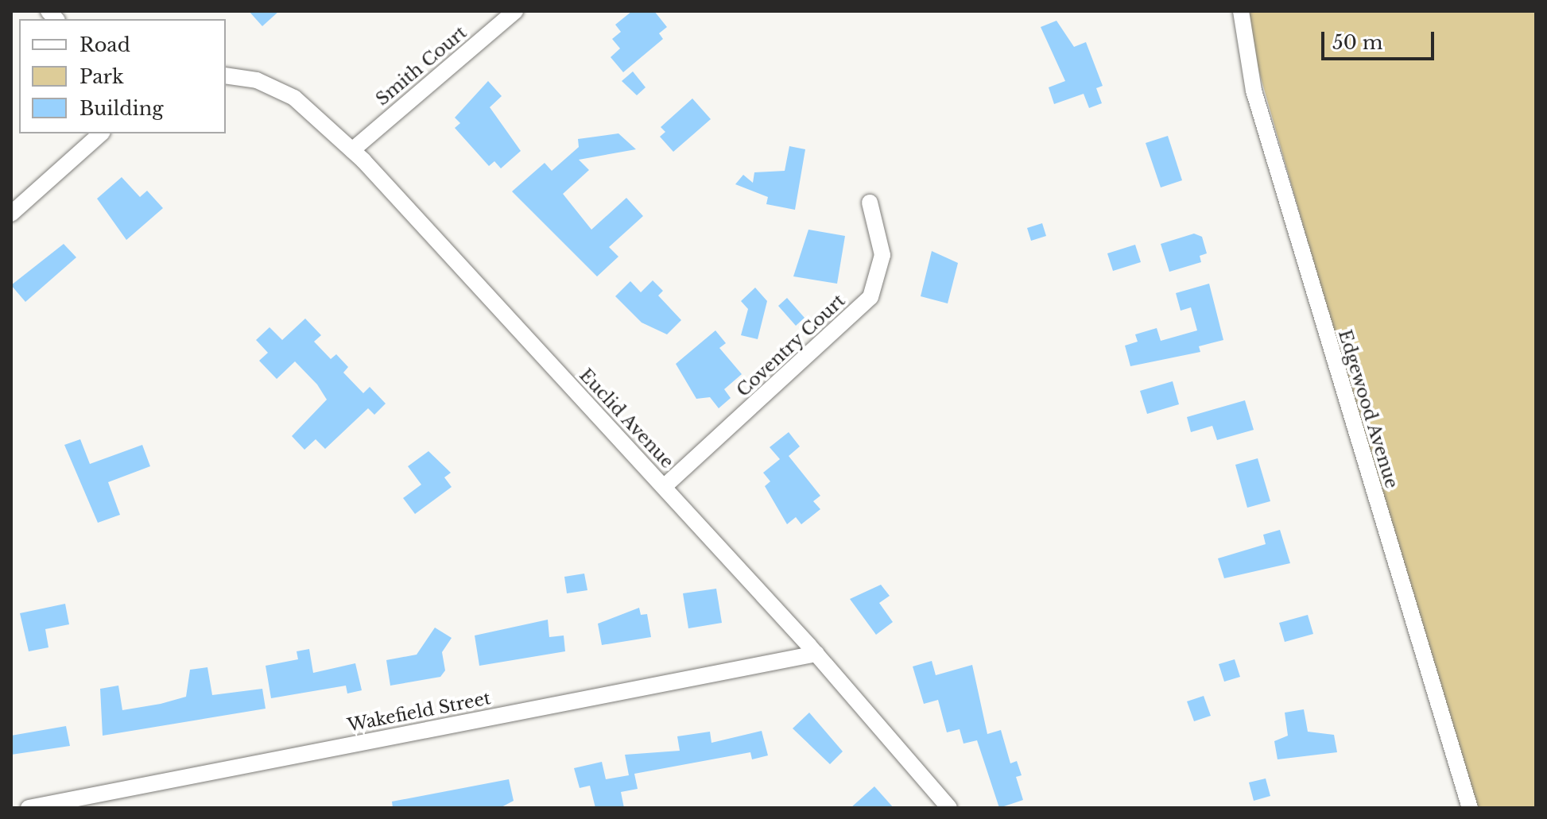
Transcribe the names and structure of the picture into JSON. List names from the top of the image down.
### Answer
{
  "streets": {
    "street": [
      "Smith Court",
      "Coventry Court",
      "Edgewood Avenue",
      "Euclid Avenue",
      "Wakefield Street"
    ]
  },
  "crossings": [
    ["Smith Court", "Euclid Avenue"],
    ["Coventry Court", "Euclid Avenue"],
    ["Euclid Avenue", "Wakefield Street"]
  ],
  "legend": ["Road", "Park", "Building"],
  "scale_bar": "50 m"
}
